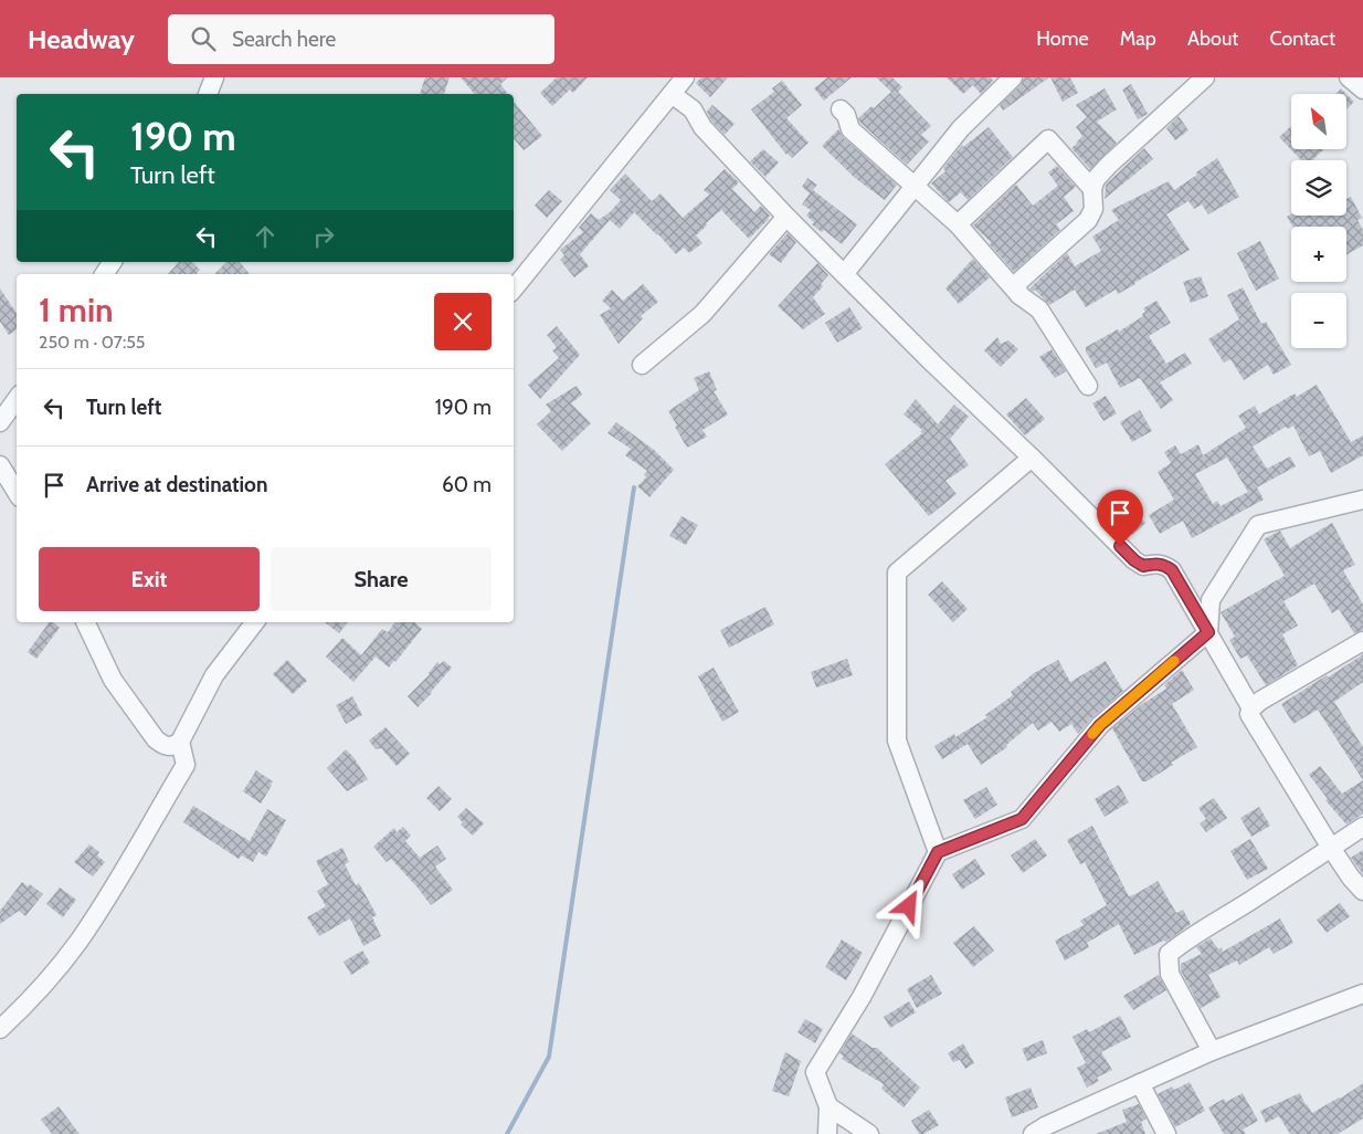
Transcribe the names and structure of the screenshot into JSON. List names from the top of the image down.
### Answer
{
  "north": "top left",
  "page": {
    "header": "Headway",
    "search": "Search here",
    "nav": [
      "Home",
      "Map",
      "About",
      "Contact"
    ],
    "map_buttons": ["+", "−"],
    "turn": ["190 m", "Turn left"],
    "heading": ["1 min", "250 m · 07:55"],
    "list": [
      {
        "name": "Turn left",
        "value": "190 m"
      },
      {
        "name": "Arrive at destination",
        "value": "60 m"
      }
    ],
    "buttons": ["Exit", "Share"]
  }
}
